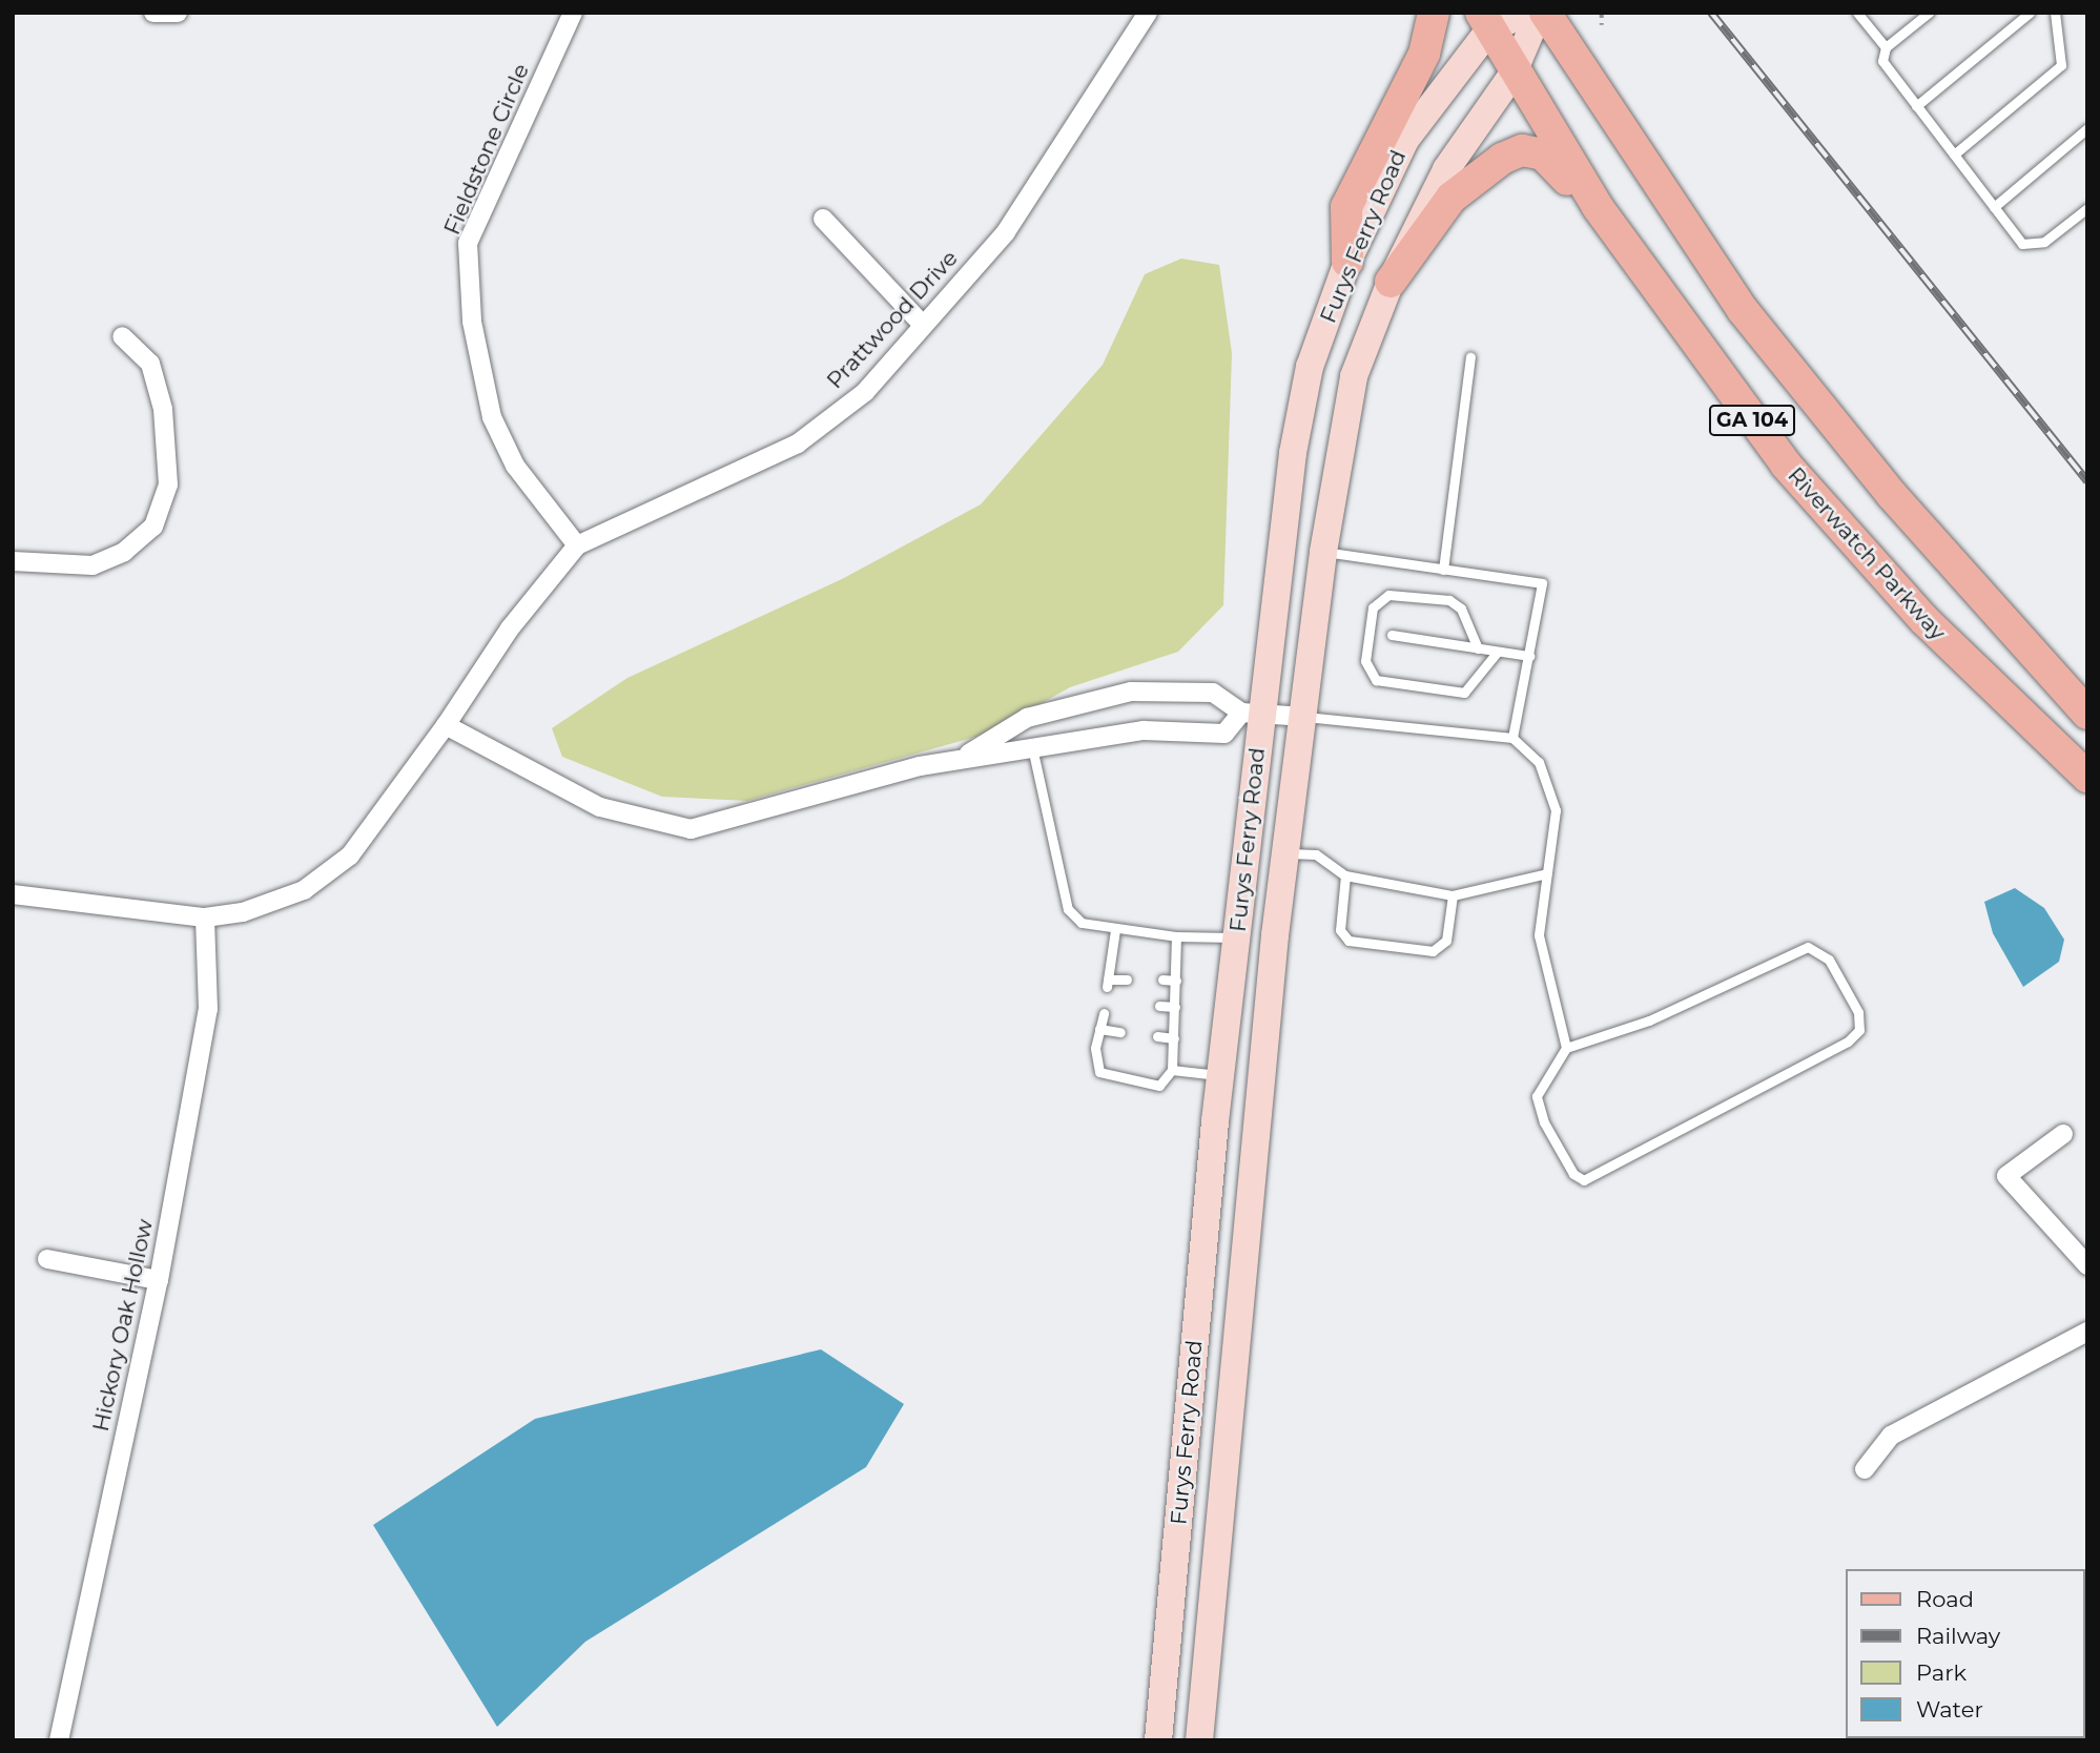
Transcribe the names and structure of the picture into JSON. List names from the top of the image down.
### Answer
{
  "streets": {
    "main road": ["Furys Ferry Road", "GA 104", "Riverwatch Parkway"],
    "street": ["Fieldstone Circle", "Prattwood Drive", "Hickory Oak Hollow"]
  },
  "crossings": [
    ["Fieldstone Circle", "Prattwood Drive"],
    ["Furys Ferry Road", "Riverwatch Parkway"],
    ["Prattwood Drive", "Hickory Oak Hollow"]
  ],
  "legend": [
    "Road",
    "Railway",
    "Park",
    "Water"
  ]
}
